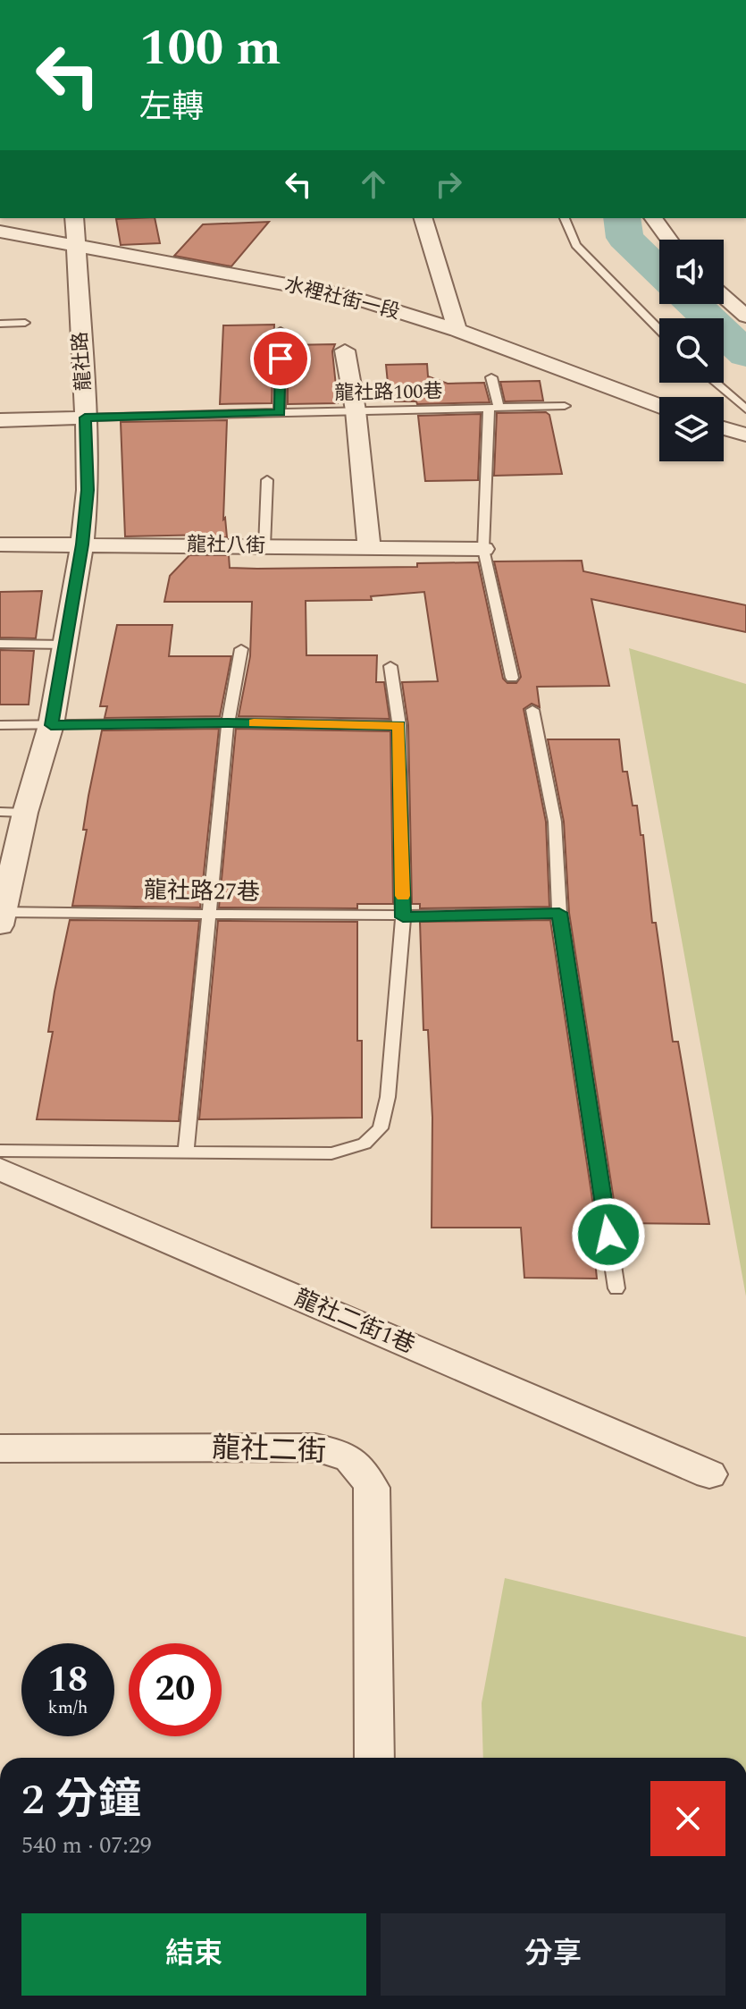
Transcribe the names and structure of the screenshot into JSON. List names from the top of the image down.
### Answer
{
  "streets": {
    "street": [
      "水裡社街一段",
      "龍社路",
      "龍社八街",
      "龍社二街1巷",
      "龍社二街"
    ],
    "lane": ["龍社路100巷", "龍社路27巷"]
  },
  "crossings": [
    ["水裡社街一段", "龍社路"],
    ["龍社路", "龍社路100巷"],
    ["龍社路", "龍社八街"],
    ["龍社路", "龍社路27巷"]
  ],
  "page": {
    "turn": ["100 m", "左轉"],
    "speed": "18 km/h",
    "limit": "20",
    "heading": ["2 分鐘", "540 m · 07:29"],
    "buttons": ["結束", "分享"]
  }
}
